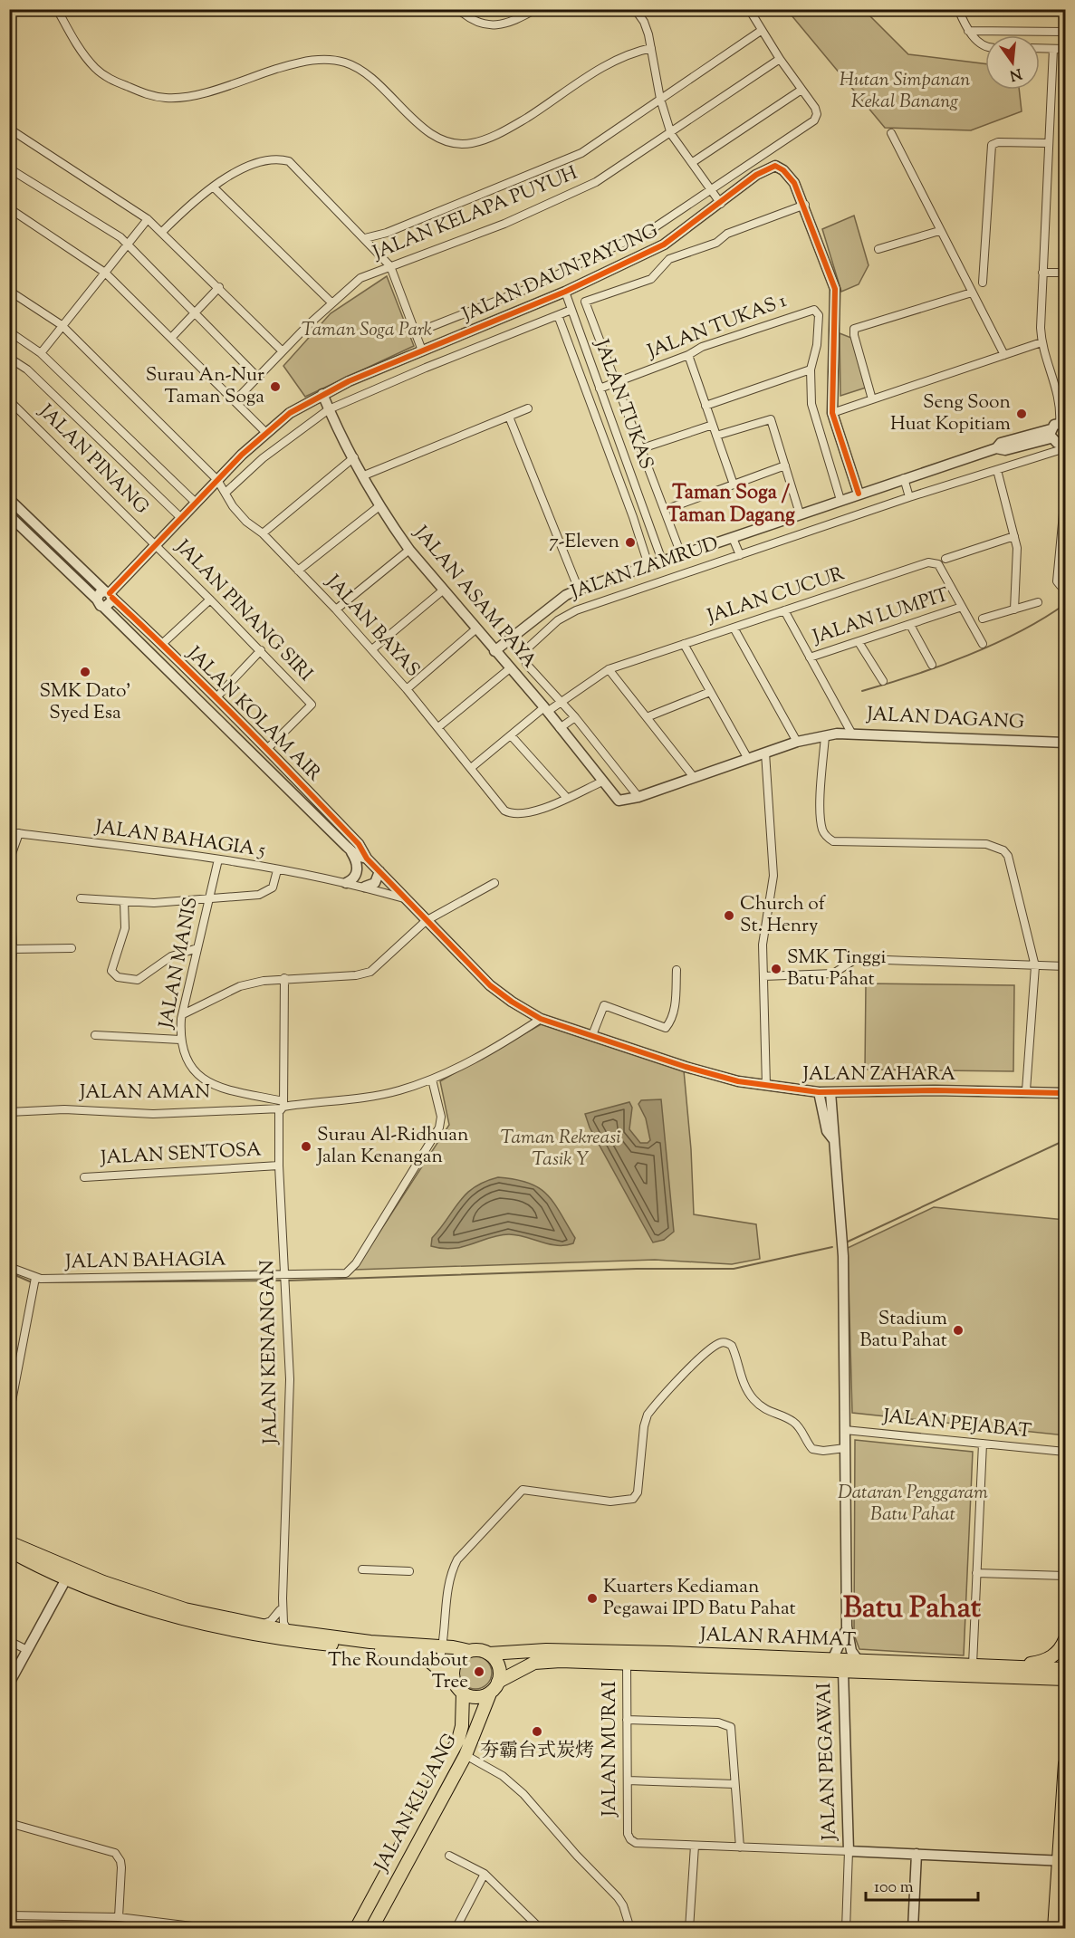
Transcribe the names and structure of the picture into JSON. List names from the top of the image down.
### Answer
{
  "streets": {
    "main road": ["JALAN RAHMAT", "JALAN KLUANG"],
    "street": [
      "JALAN KELAPA PUYUH",
      "JALAN DAUN PAYUNG",
      "JALAN TUKAS 1",
      "JALAN TUKAS",
      "JALAN PINANG",
      "JALAN ZAMRUD",
      "JALAN CUCUR",
      "JALAN ASAM PAYA",
      "JALAN PINANG SIRI",
      "JALAN LUMPIT",
      "JALAN BAYAS",
      "JALAN KOLAM AIR",
      "JALAN DAGANG",
      "JALAN BAHAGIA 5",
      "JALAN MANIS",
      "JALAN ZAHARA",
      "JALAN AMAN",
      "JALAN SENTOSA",
      "JALAN BAHAGIA",
      "JALAN KENANGAN",
      "JALAN PEJABAT",
      "JALAN MURAI",
      "JALAN PEGAWAI"
    ]
  },
  "crossings": [
    ["JALAN DAUN PAYUNG", "JALAN TUKAS"],
    ["JALAN DAUN PAYUNG", "JALAN PINANG"],
    ["JALAN DAUN PAYUNG", "JALAN ASAM PAYA"],
    ["JALAN DAUN PAYUNG", "JALAN PINANG SIRI"],
    ["JALAN DAUN PAYUNG", "JALAN BAYAS"],
    ["JALAN DAUN PAYUNG", "JALAN KOLAM AIR"],
    ["JALAN TUKAS 1", "JALAN TUKAS"],
    ["JALAN PINANG", "JALAN PINANG SIRI"],
    ["JALAN ZAMRUD", "JALAN CUCUR"],
    ["JALAN CUCUR", "JALAN ASAM PAYA"],
    ["JALAN CUCUR", "JALAN LUMPIT"],
    ["JALAN CUCUR", "JALAN BAYAS"],
    ["JALAN ASAM PAYA", "JALAN DAGANG"],
    ["JALAN PINANG SIRI", "JALAN KOLAM AIR"],
    ["JALAN KOLAM AIR", "JALAN ZAHARA"],
    ["JALAN BAHAGIA 5", "JALAN MANIS"],
    ["JALAN BAHAGIA 5", "JALAN ZAHARA"],
    ["JALAN MANIS", "JALAN AMAN"],
    ["JALAN MANIS", "JALAN KENANGAN"],
    ["JALAN AMAN", "JALAN KENANGAN"],
    ["JALAN SENTOSA", "JALAN KENANGAN"],
    ["JALAN BAHAGIA", "JALAN KENANGAN"],
    ["JALAN RAHMAT", "JALAN MURAI"],
    ["JALAN RAHMAT", "JALAN PEGAWAI"],
    ["JALAN RAHMAT", "JALAN KLUANG"]
  ],
  "districts": ["Taman Soga / Taman Dagang", "Batu Pahat"],
  "parks": [
    "Hutan Simpanan Kekal Banang",
    "Taman Soga Park",
    "Taman Rekreasi Tasik Y",
    "Dataran Penggaram Batu Pahat"
  ],
  "places": [
    "Surau An-Nur Taman Soga",
    "Seng Soon Huat Kopitiam",
    "7-Eleven",
    "SMK Dato' Syed Esa",
    "Church of St. Henry",
    "SMK Tinggi Batu Pahat",
    "Surau Al-Ridhuan Jalan Kenangan",
    "Stadium Batu Pahat",
    "Kuarters Kediaman Pegawai IPD Batu Pahat",
    "The Roundabout Tree",
    "夯霸台式炭烤"
  ],
  "scale_bar": "100 m",
  "north": "bottom"
}
